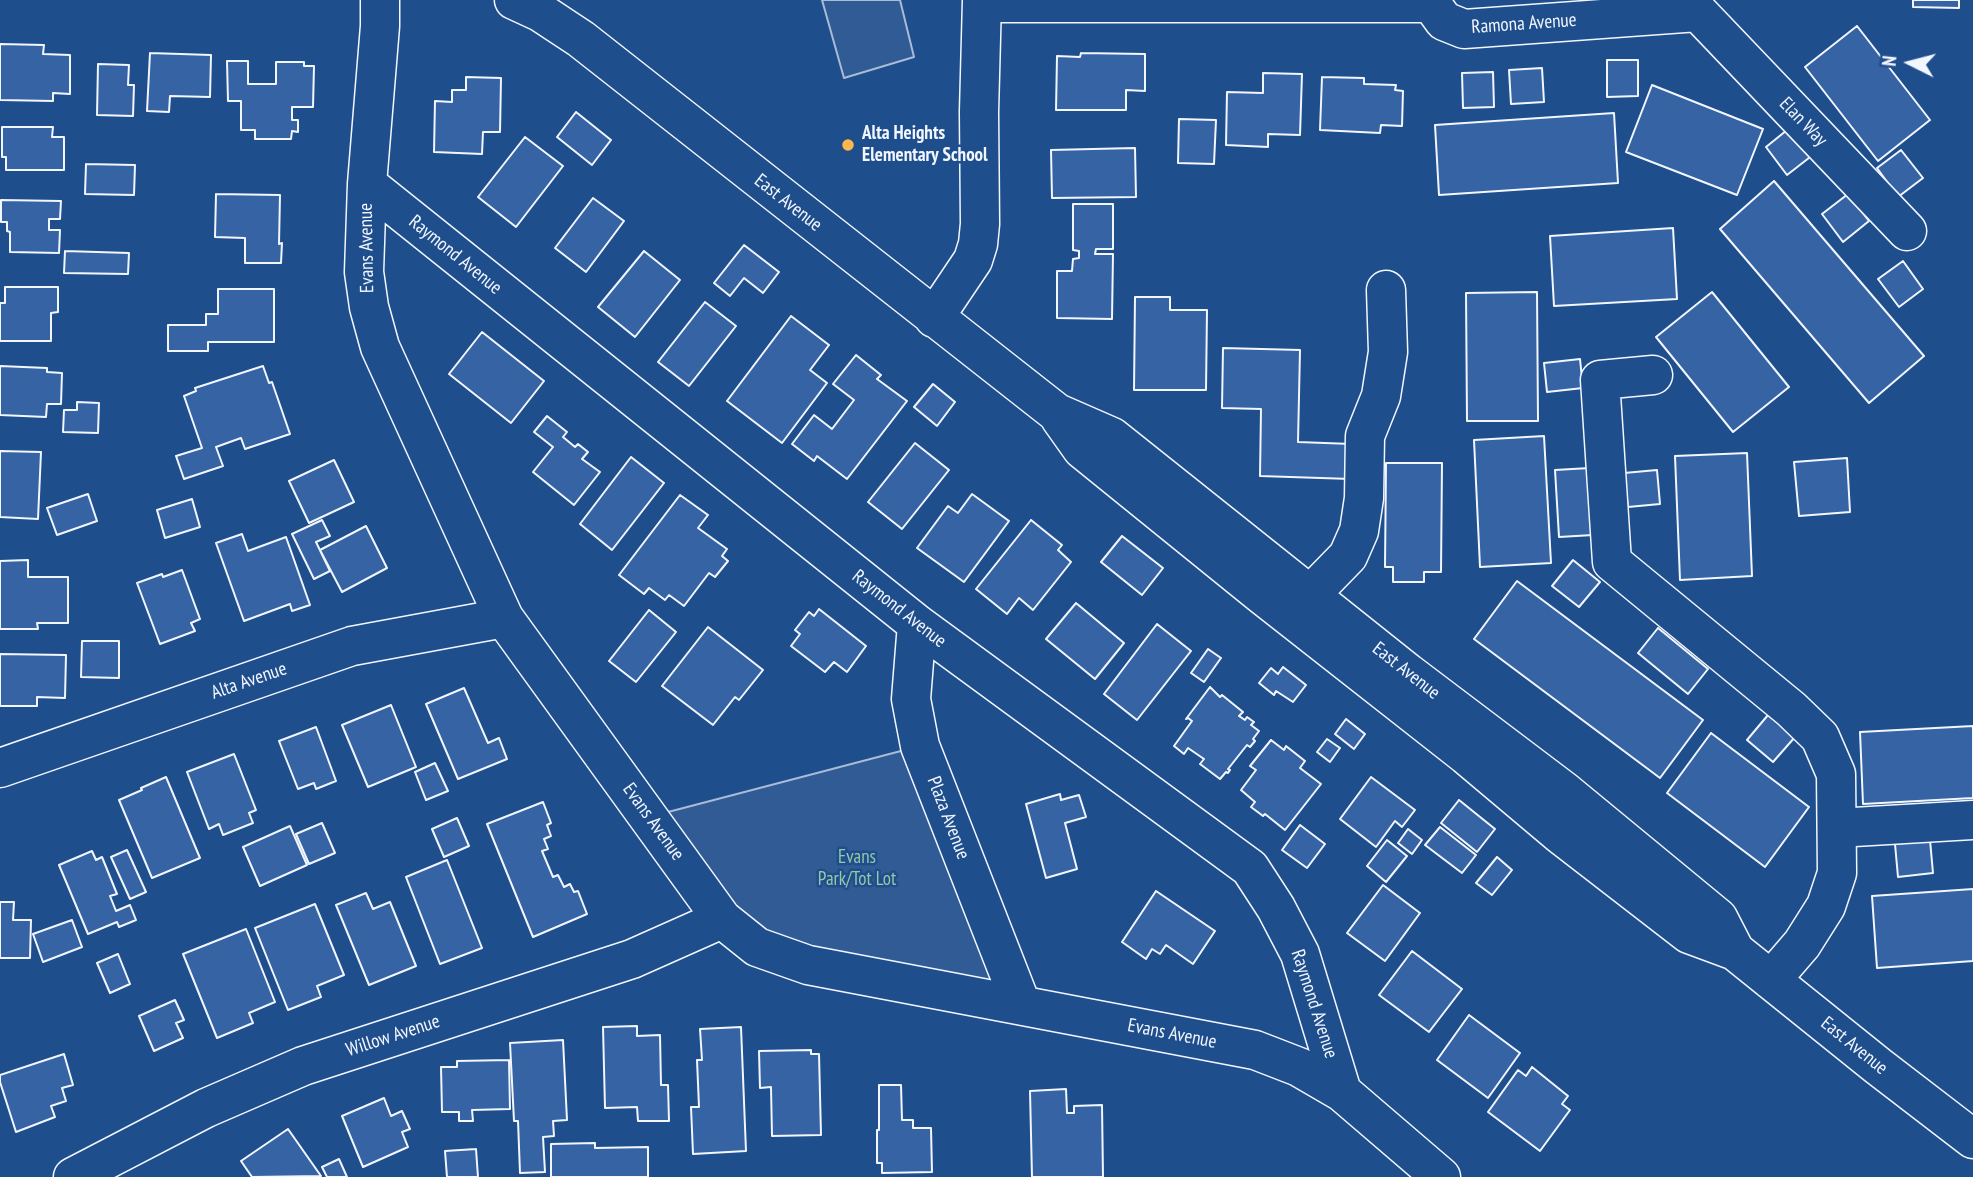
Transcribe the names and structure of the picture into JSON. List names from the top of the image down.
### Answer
{
  "streets": {
    "street": [
      "Ramona Avenue",
      "Elan Way",
      "East Avenue",
      "Evans Avenue",
      "Raymond Avenue",
      "Alta Avenue",
      "Plaza Avenue",
      "Willow Avenue"
    ]
  },
  "crossings": [
    ["Ramona Avenue", "Elan Way"],
    ["Evans Avenue", "Raymond Avenue"],
    ["Evans Avenue", "Alta Avenue"],
    ["Evans Avenue", "Plaza Avenue"],
    ["Evans Avenue", "Willow Avenue"],
    ["Raymond Avenue", "Plaza Avenue"]
  ],
  "parks": ["Evans Park/Tot Lot"],
  "places": ["Alta Heights Elementary School"],
  "north": "left"
}
